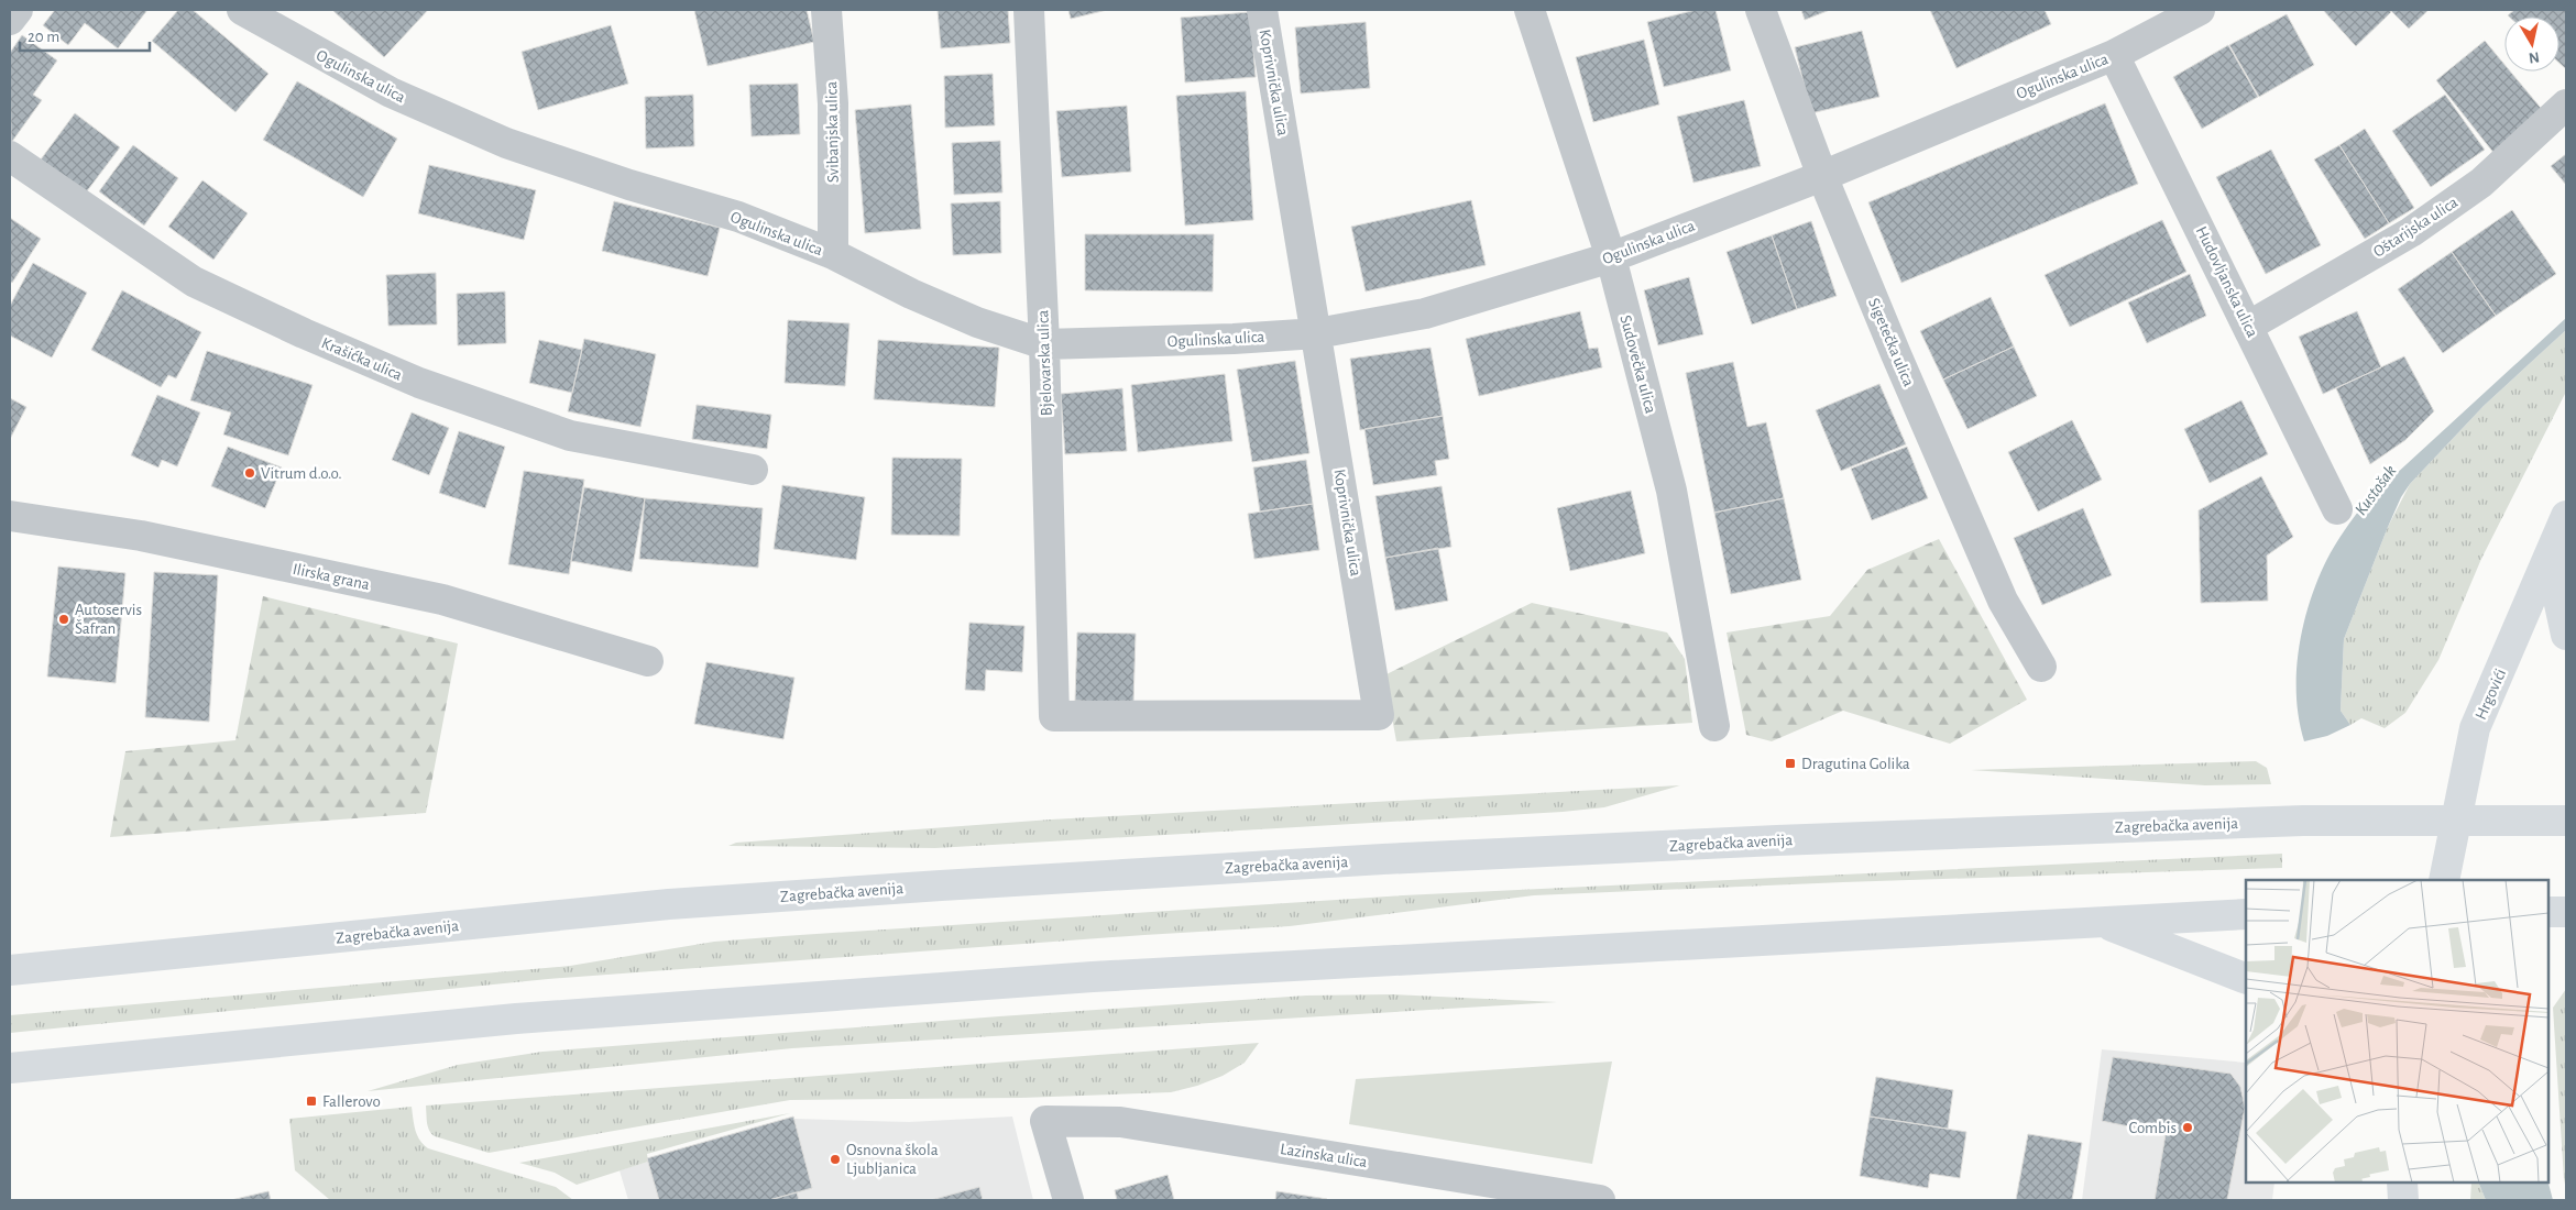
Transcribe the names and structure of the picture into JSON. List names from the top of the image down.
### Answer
{
  "streets": {
    "main road": ["Hrgovići", "Zagrebačka avenija"],
    "street": [
      "Ogulinska ulica",
      "Koprivnička ulica",
      "Svibanjska ulica",
      "Oštarijska ulica",
      "Hudovljanska ulica",
      "Sigetečka ulica",
      "Krašićka ulica",
      "Bjelovarska ulica",
      "Sudovečka ulica",
      "Ilirska grana",
      "Lazinska ulica"
    ]
  },
  "crossings": [
    ["Ogulinska ulica", "Koprivnička ulica"],
    ["Ogulinska ulica", "Svibanjska ulica"],
    ["Ogulinska ulica", "Hudovljanska ulica"],
    ["Ogulinska ulica", "Sigetečka ulica"],
    ["Ogulinska ulica", "Bjelovarska ulica"],
    ["Ogulinska ulica", "Sudovečka ulica"],
    ["Koprivnička ulica", "Bjelovarska ulica"],
    ["Oštarijska ulica", "Hudovljanska ulica"],
    ["Hrgovići", "Zagrebačka avenija"]
  ],
  "water": ["Kustošak"],
  "places": {
    "other": [
      "Vitrum d.o.o.",
      "Autoservis Šafran",
      "Combis",
      "Osnovna škola Ljubljanica"
    ],
    "transit": ["Dragutina Golika", "Fallerovo"]
  },
  "scale_bar": "20 m",
  "north": "bottom"
}
